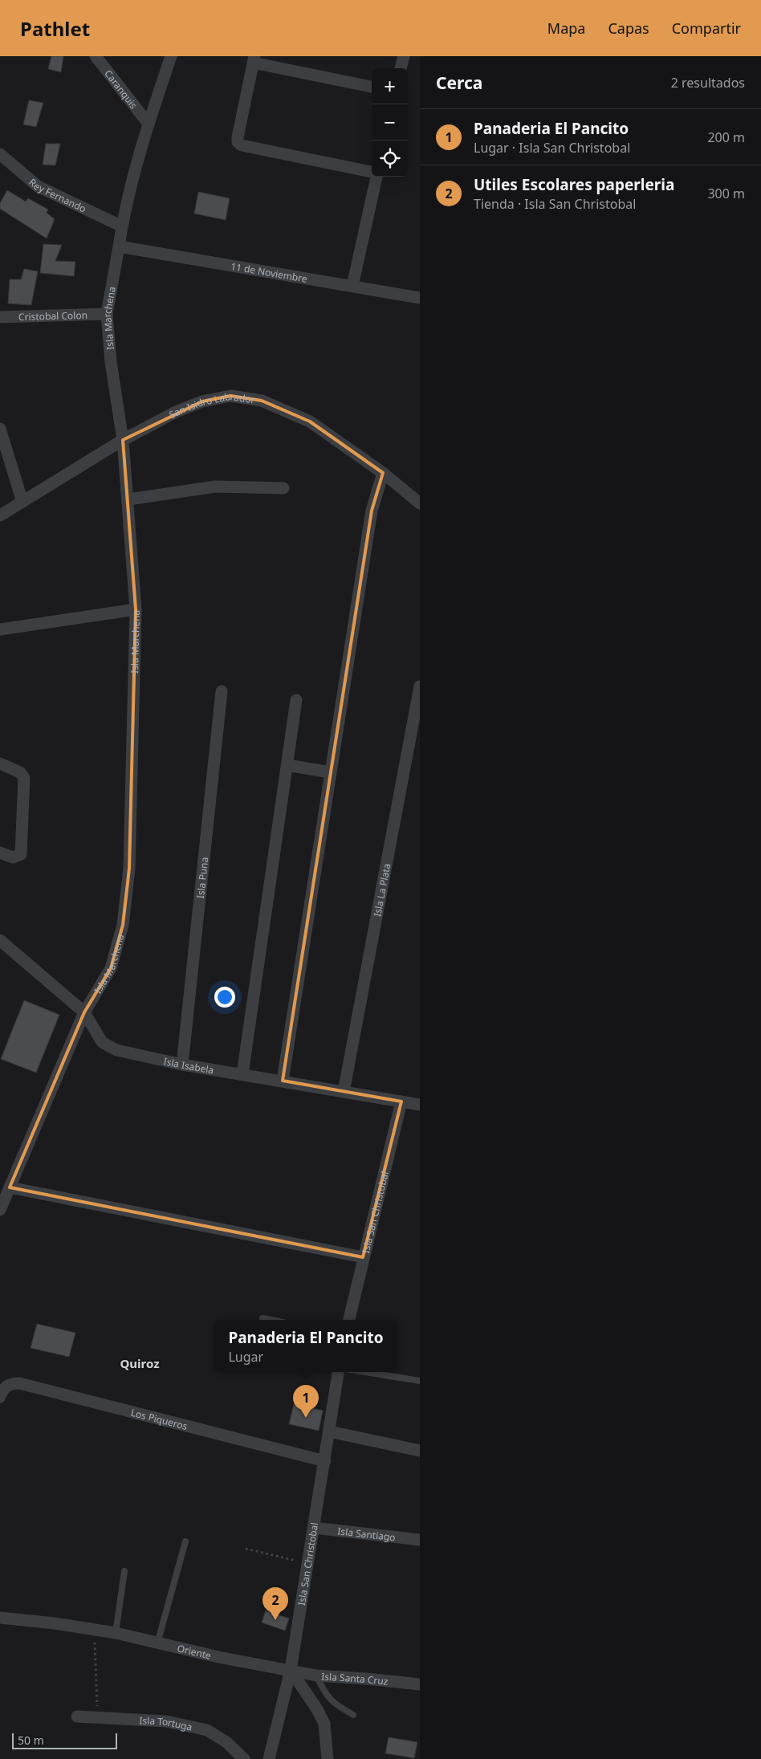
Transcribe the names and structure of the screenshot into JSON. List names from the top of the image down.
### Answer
{
  "streets": {
    "street": [
      "Caranquis",
      "Rey Fernando",
      "11 de Noviembre",
      "Cristobal Colon",
      "Isla Marchena",
      "San Isidro Labrador",
      "Isla Puna",
      "Isla La Plata",
      "Isla Isabela",
      "Isla San Christobal",
      "Los Piqueros",
      "Isla Santiago",
      "Oriente",
      "Isla Santa Cruz",
      "Isla Tortuga"
    ]
  },
  "crossings": [
    ["Caranquis", "Isla Marchena"],
    ["Rey Fernando", "Isla Marchena"],
    ["11 de Noviembre", "Isla Marchena"],
    ["Cristobal Colon", "Isla Marchena"],
    ["Isla Marchena", "San Isidro Labrador"],
    ["Isla Marchena", "Isla Isabela"],
    ["Isla Puna", "Isla Isabela"],
    ["Isla La Plata", "Isla Isabela"],
    ["Isla Isabela", "Isla San Christobal"],
    ["Isla San Christobal", "Los Piqueros"],
    ["Isla San Christobal", "Isla Santiago"],
    ["Isla San Christobal", "Oriente"],
    ["Isla San Christobal", "Isla Santa Cruz"],
    ["Oriente", "Isla Santa Cruz"]
  ],
  "districts": ["Quiroz"],
  "scale_bar": "50 m",
  "page": {
    "header": "Pathlet",
    "nav": ["Mapa", "Capas", "Compartir"],
    "heading": ["Cerca", "2 resultados"],
    "map_buttons": ["+", "−"],
    "list": [
      {
        "mark": "1",
        "name": "Panaderia El Pancito",
        "note": "Lugar · Isla San Christobal",
        "value": "200 m"
      },
      {
        "mark": "2",
        "name": "Utiles Escolares paperleria",
        "note": "Tienda · Isla San Christobal",
        "value": "300 m"
      }
    ],
    "popup": ["Panaderia El Pancito", "Lugar"],
    "pins": ["1", "2"],
    "scale": "50 m"
  }
}
